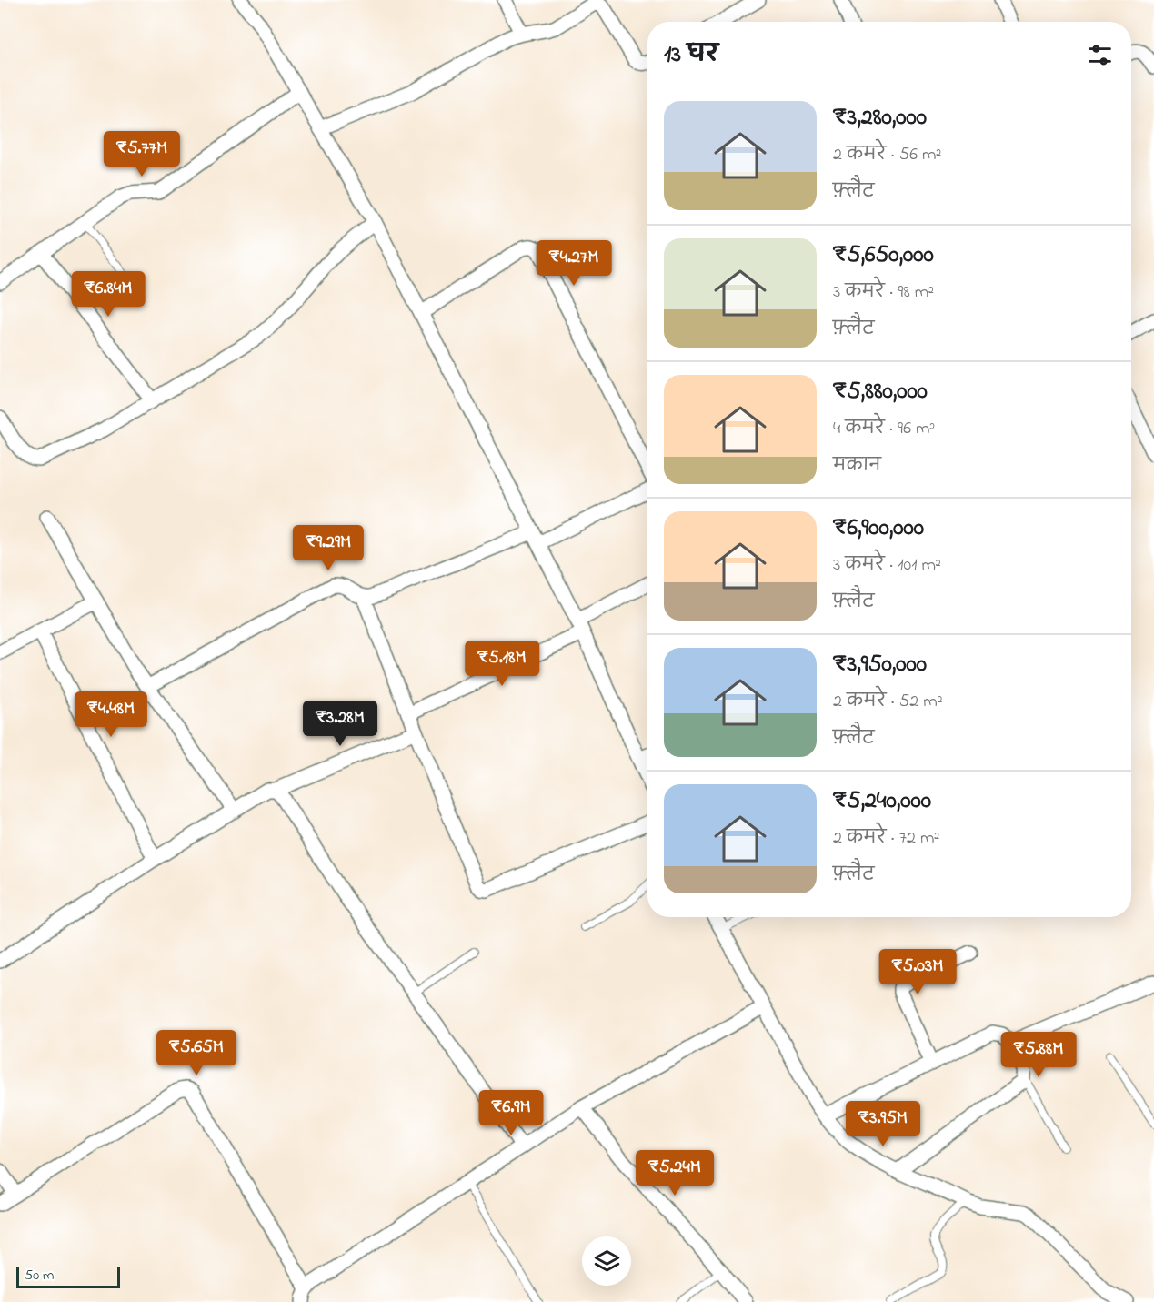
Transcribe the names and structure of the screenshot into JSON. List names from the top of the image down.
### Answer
{
  "scale_bar": "50 m",
  "page": {
    "heading": "13 घर",
    "list": [
      {
        "name": "₹3,280,000",
        "note": "2 कमरे · 56 m² · फ़्लैट"
      },
      {
        "name": "₹5,650,000",
        "note": "3 कमरे · 98 m² · फ़्लैट"
      },
      {
        "name": "₹5,880,000",
        "note": "4 कमरे · 96 m² · मकान"
      },
      {
        "name": "₹6,900,000",
        "note": "3 कमरे · 101 m² · फ़्लैट"
      },
      {
        "name": "₹3,950,000",
        "note": "2 कमरे · 52 m² · फ़्लैट"
      },
      {
        "name": "₹5,240,000",
        "note": "2 कमरे · 72 m² · फ़्लैट"
      }
    ],
    "price": [
      "₹5.77M",
      "₹4.27M",
      "₹6.84M",
      "₹9.29M",
      "₹5.18M",
      "₹4.48M",
      "₹3.28M",
      "₹5.03M",
      "₹5.65M",
      "₹5.88M",
      "₹6.9M",
      "₹3.95M",
      "₹5.24M"
    ],
    "scale": "50 m"
  }
}
